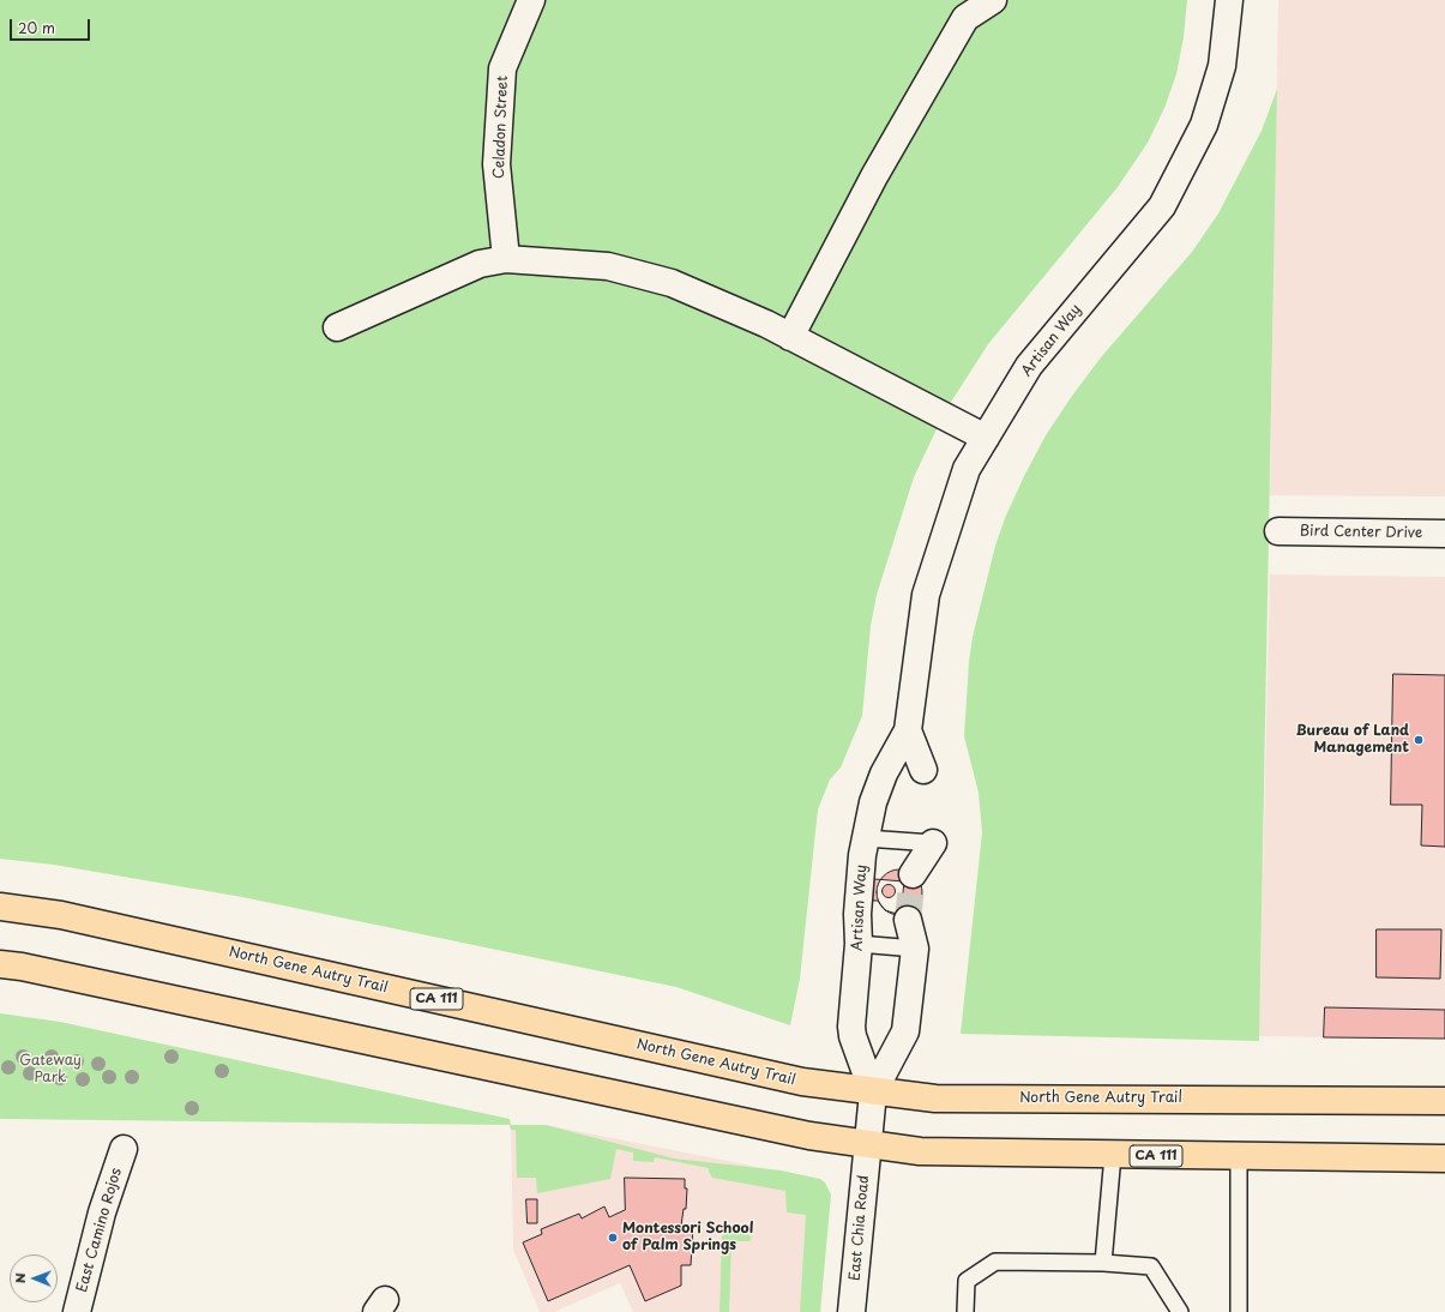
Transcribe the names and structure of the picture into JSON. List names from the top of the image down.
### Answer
{
  "streets": {
    "main road": ["North Gene Autry Trail", "CA 111"],
    "street": [
      "Celadon Street",
      "Artisan Way",
      "Bird Center Drive",
      "East Chia Road",
      "East Camino Rojos"
    ]
  },
  "crossings": [
    ["Artisan Way", "North Gene Autry Trail"],
    ["Artisan Way", "CA 111"],
    ["Artisan Way", "East Chia Road"],
    ["CA 111", "East Chia Road"]
  ],
  "parks": ["Gateway Park"],
  "places": ["Bureau of Land Management", "Montessori School of Palm Springs"],
  "scale_bar": "20 m",
  "north": "left"
}
